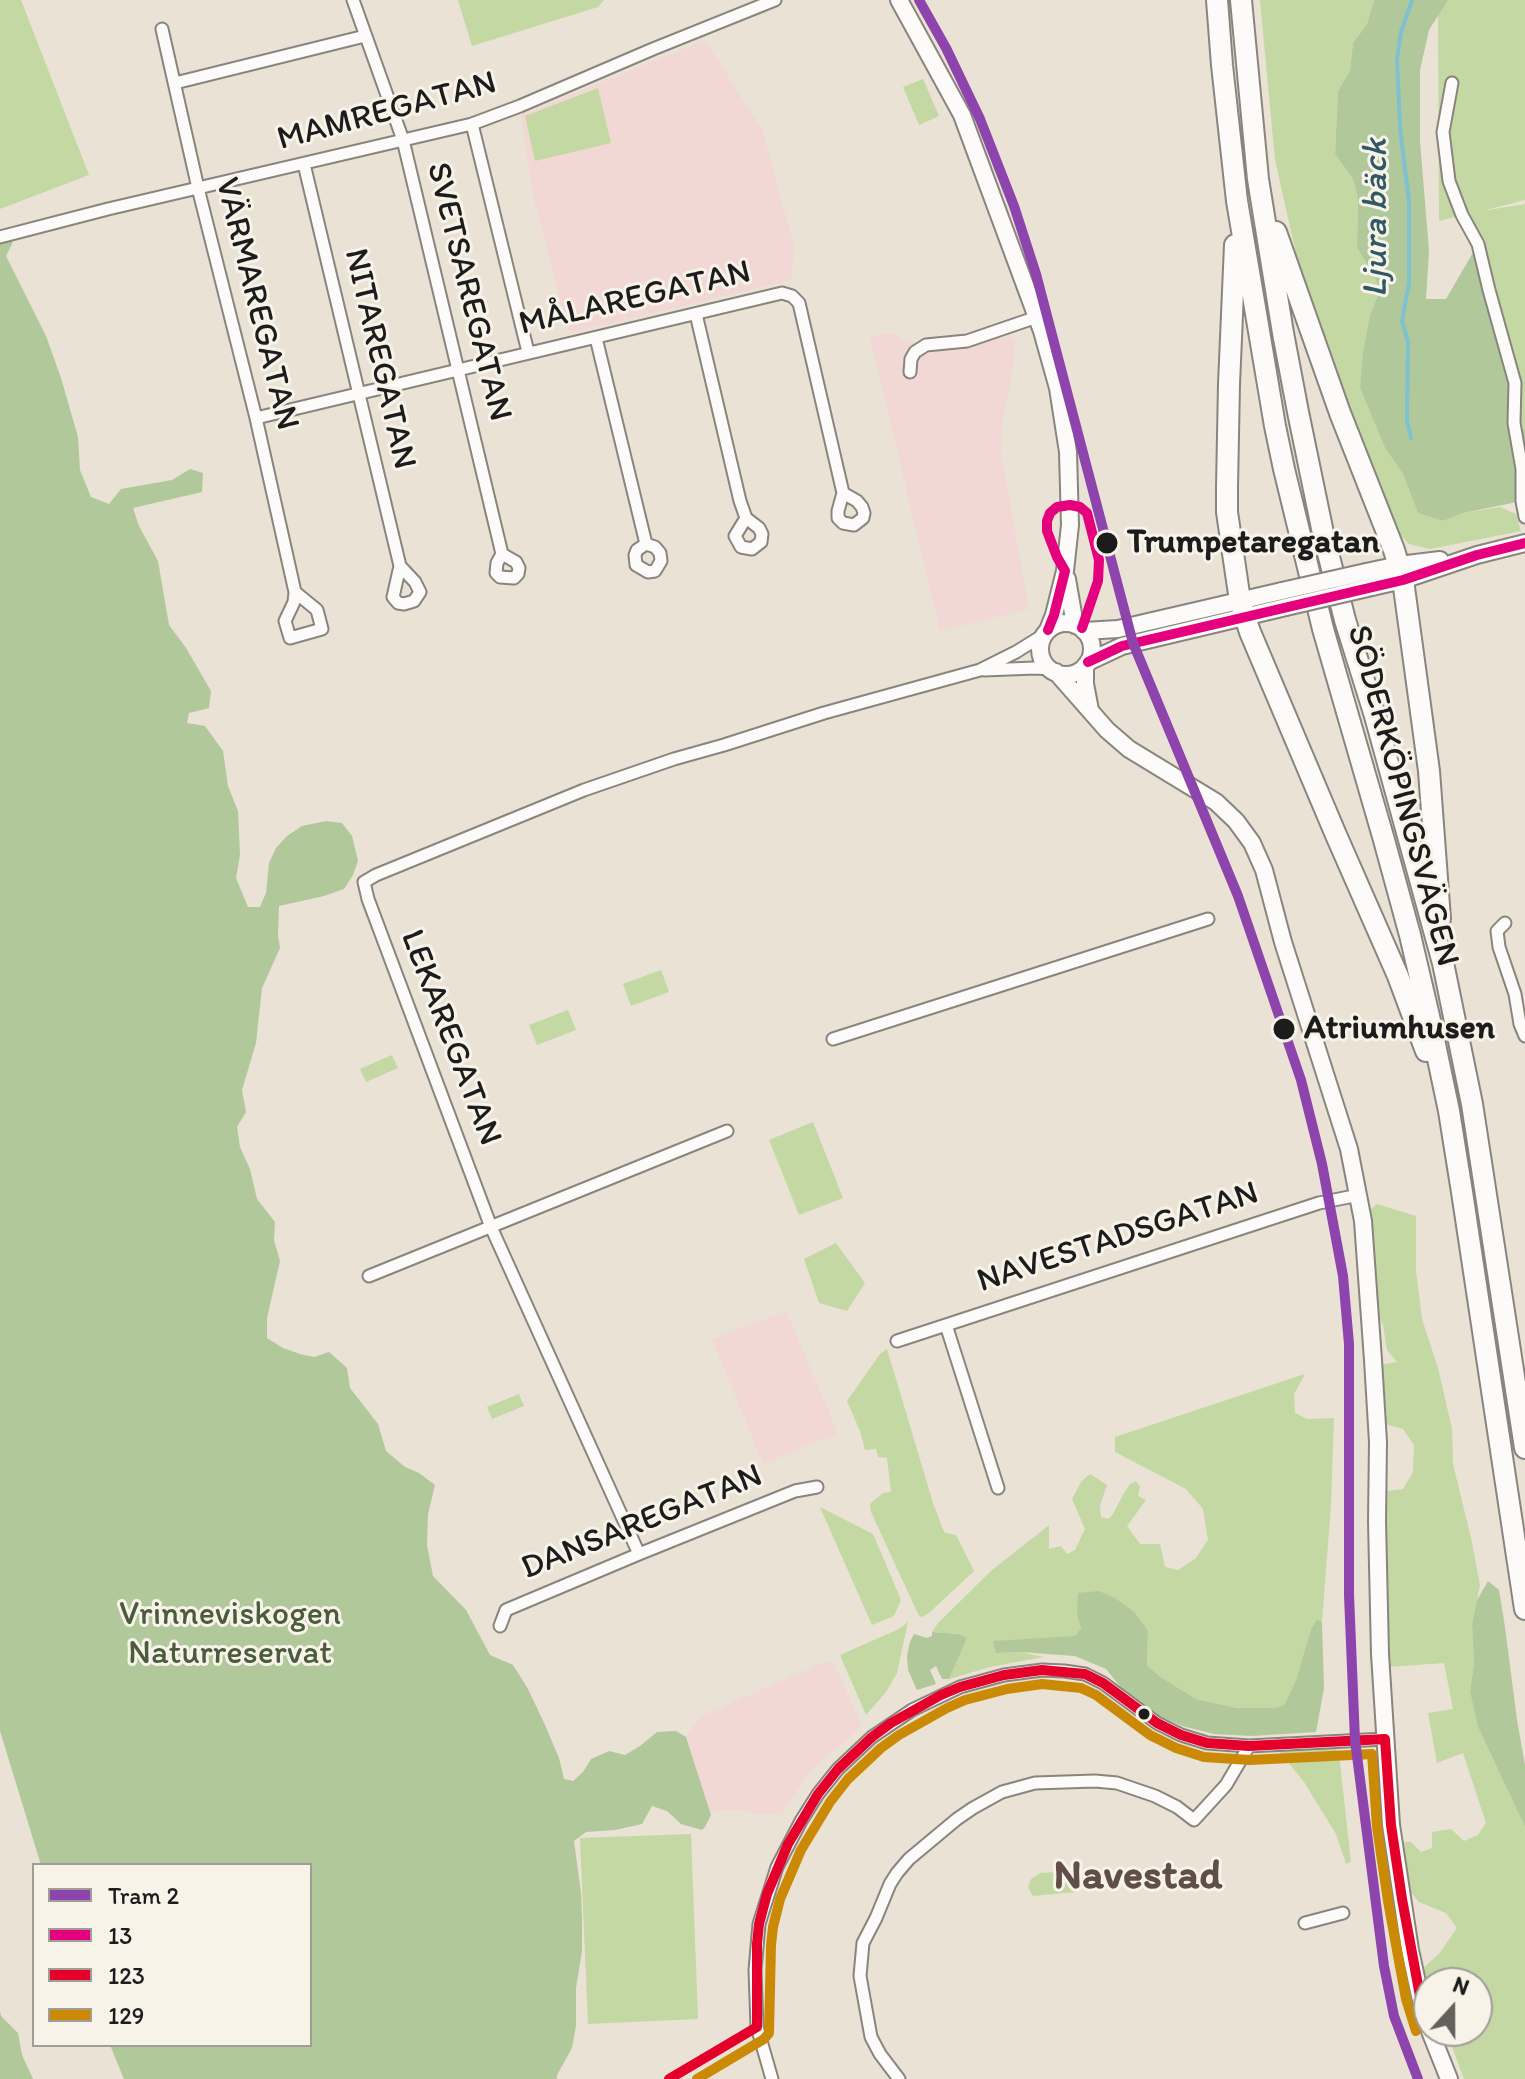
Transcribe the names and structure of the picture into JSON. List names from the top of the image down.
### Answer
{
  "streets": {
    "highway": ["SÖDERKÖPINGSVÄGEN"],
    "street": [
      "MAMREGATAN",
      "SVETSAREGATAN",
      "MÅLAREGATAN",
      "VÄRMAREGATAN",
      "NITAREGATAN",
      "LEKAREGATAN",
      "NAVESTADSGATAN",
      "DANSAREGATAN"
    ]
  },
  "crossings": [
    ["MAMREGATAN", "SVETSAREGATAN"],
    ["MAMREGATAN", "VÄRMAREGATAN"],
    ["MAMREGATAN", "NITAREGATAN"],
    ["SVETSAREGATAN", "MÅLAREGATAN"],
    ["MÅLAREGATAN", "VÄRMAREGATAN"],
    ["MÅLAREGATAN", "NITAREGATAN"],
    ["LEKAREGATAN", "DANSAREGATAN"]
  ],
  "districts": ["Navestad"],
  "water": ["Ljura bäck"],
  "parks": ["Vrinneviskogen Naturreservat"],
  "places": ["Trumpetaregatan", "Atriumhusen"],
  "lines": [
    "tram line 2",
    "transit line 13",
    "transit line 123",
    "transit line 129"
  ],
  "legend": [
    "Tram 2",
    "13",
    "123",
    "129"
  ],
  "north": "top"
}
